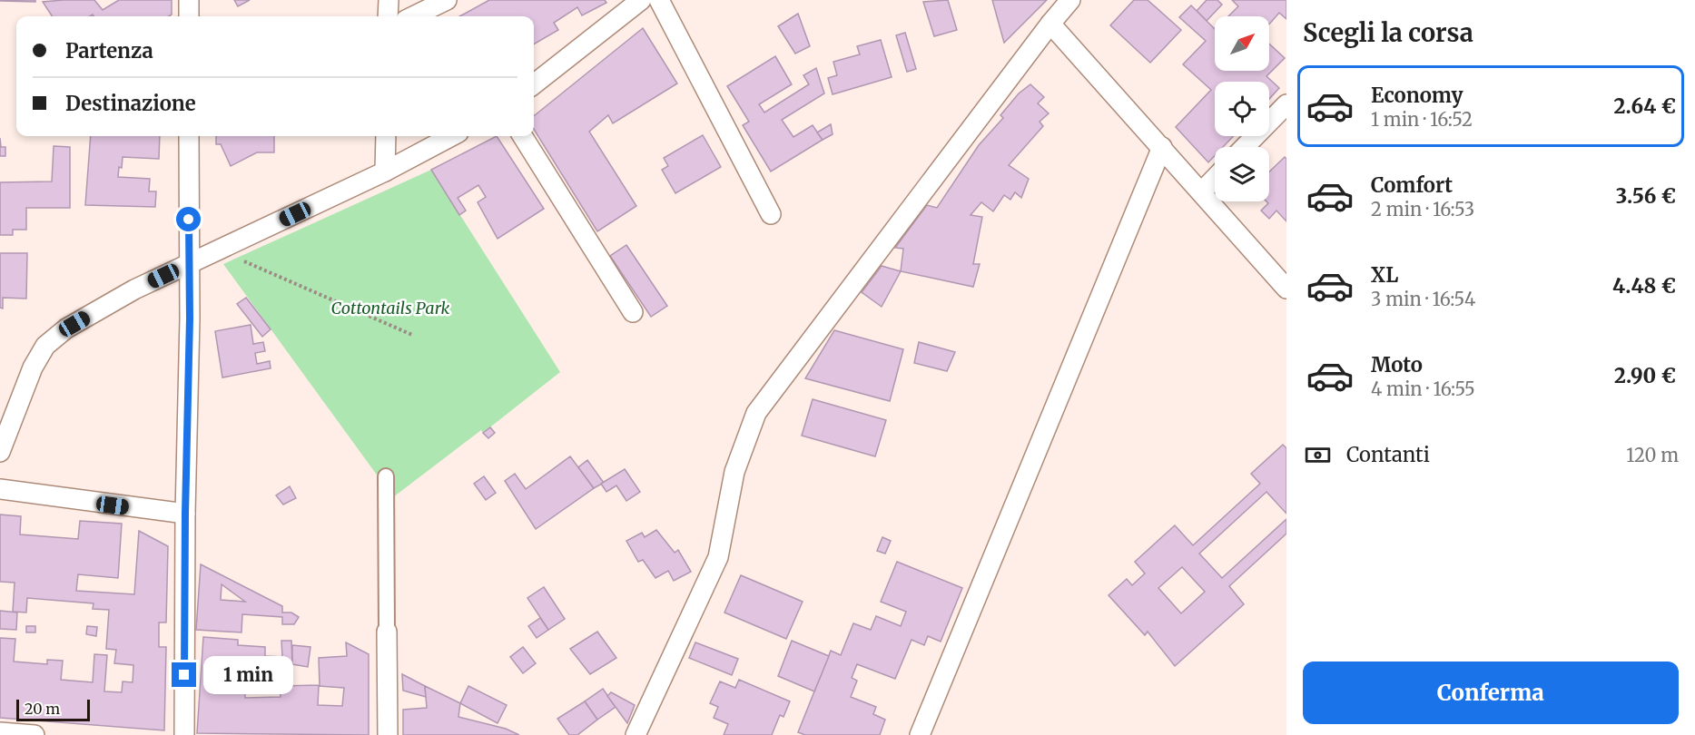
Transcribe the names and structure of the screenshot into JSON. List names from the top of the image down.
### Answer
{
  "parks": ["Cottontails Park"],
  "scale_bar": "20 m",
  "north": "top right",
  "page": {
    "heading": "Scegli la corsa",
    "banner": ["Partenza", "Destinazione"],
    "list": [
      {
        "name": "Economy",
        "note": "1 min · 16:52",
        "value": "2.64 €"
      },
      {
        "name": "Comfort",
        "note": "2 min · 16:53",
        "value": "3.56 €"
      },
      {
        "name": "XL",
        "note": "3 min · 16:54",
        "value": "4.48 €"
      },
      {
        "name": "Moto",
        "note": "4 min · 16:55",
        "value": "2.90 €"
      }
    ],
    "pay": ["Contanti", "120 m"],
    "buttons": "Conferma",
    "bubble": "1 min",
    "scale": "20 m"
  }
}
